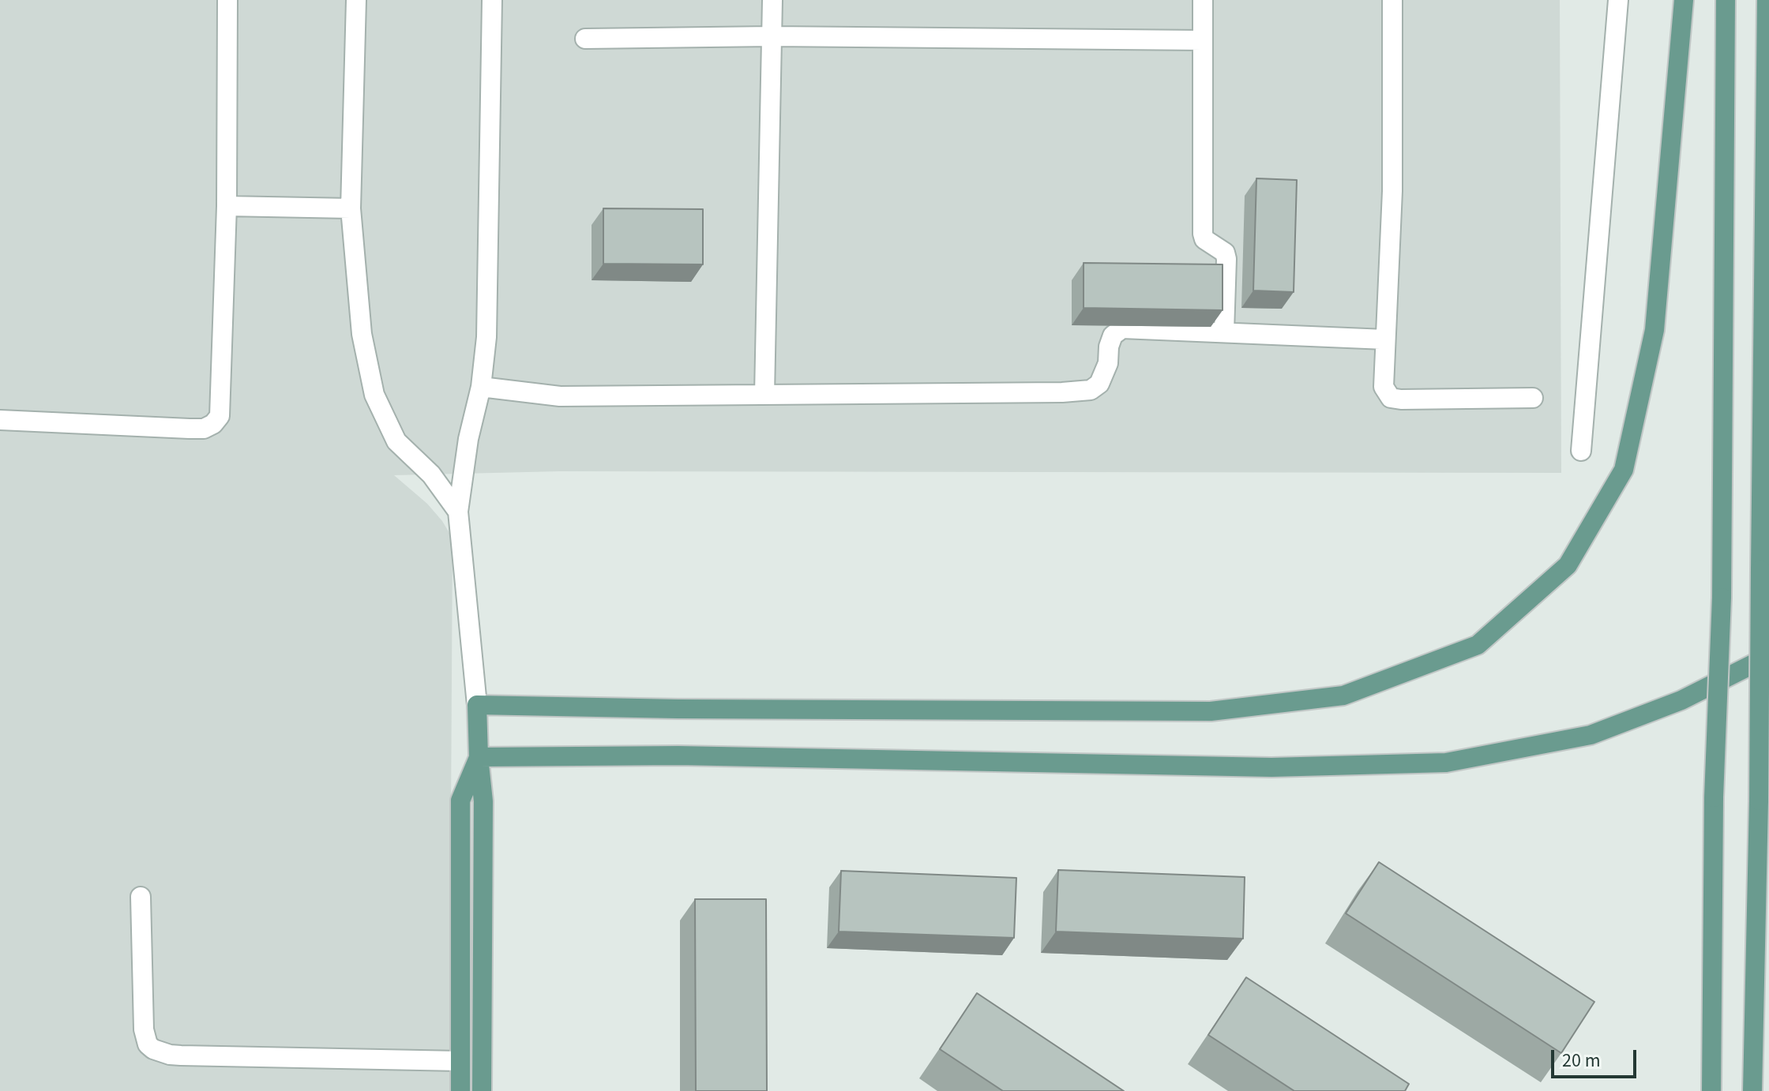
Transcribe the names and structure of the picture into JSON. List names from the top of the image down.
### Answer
{
  "scale_bar": "20 m"
}
